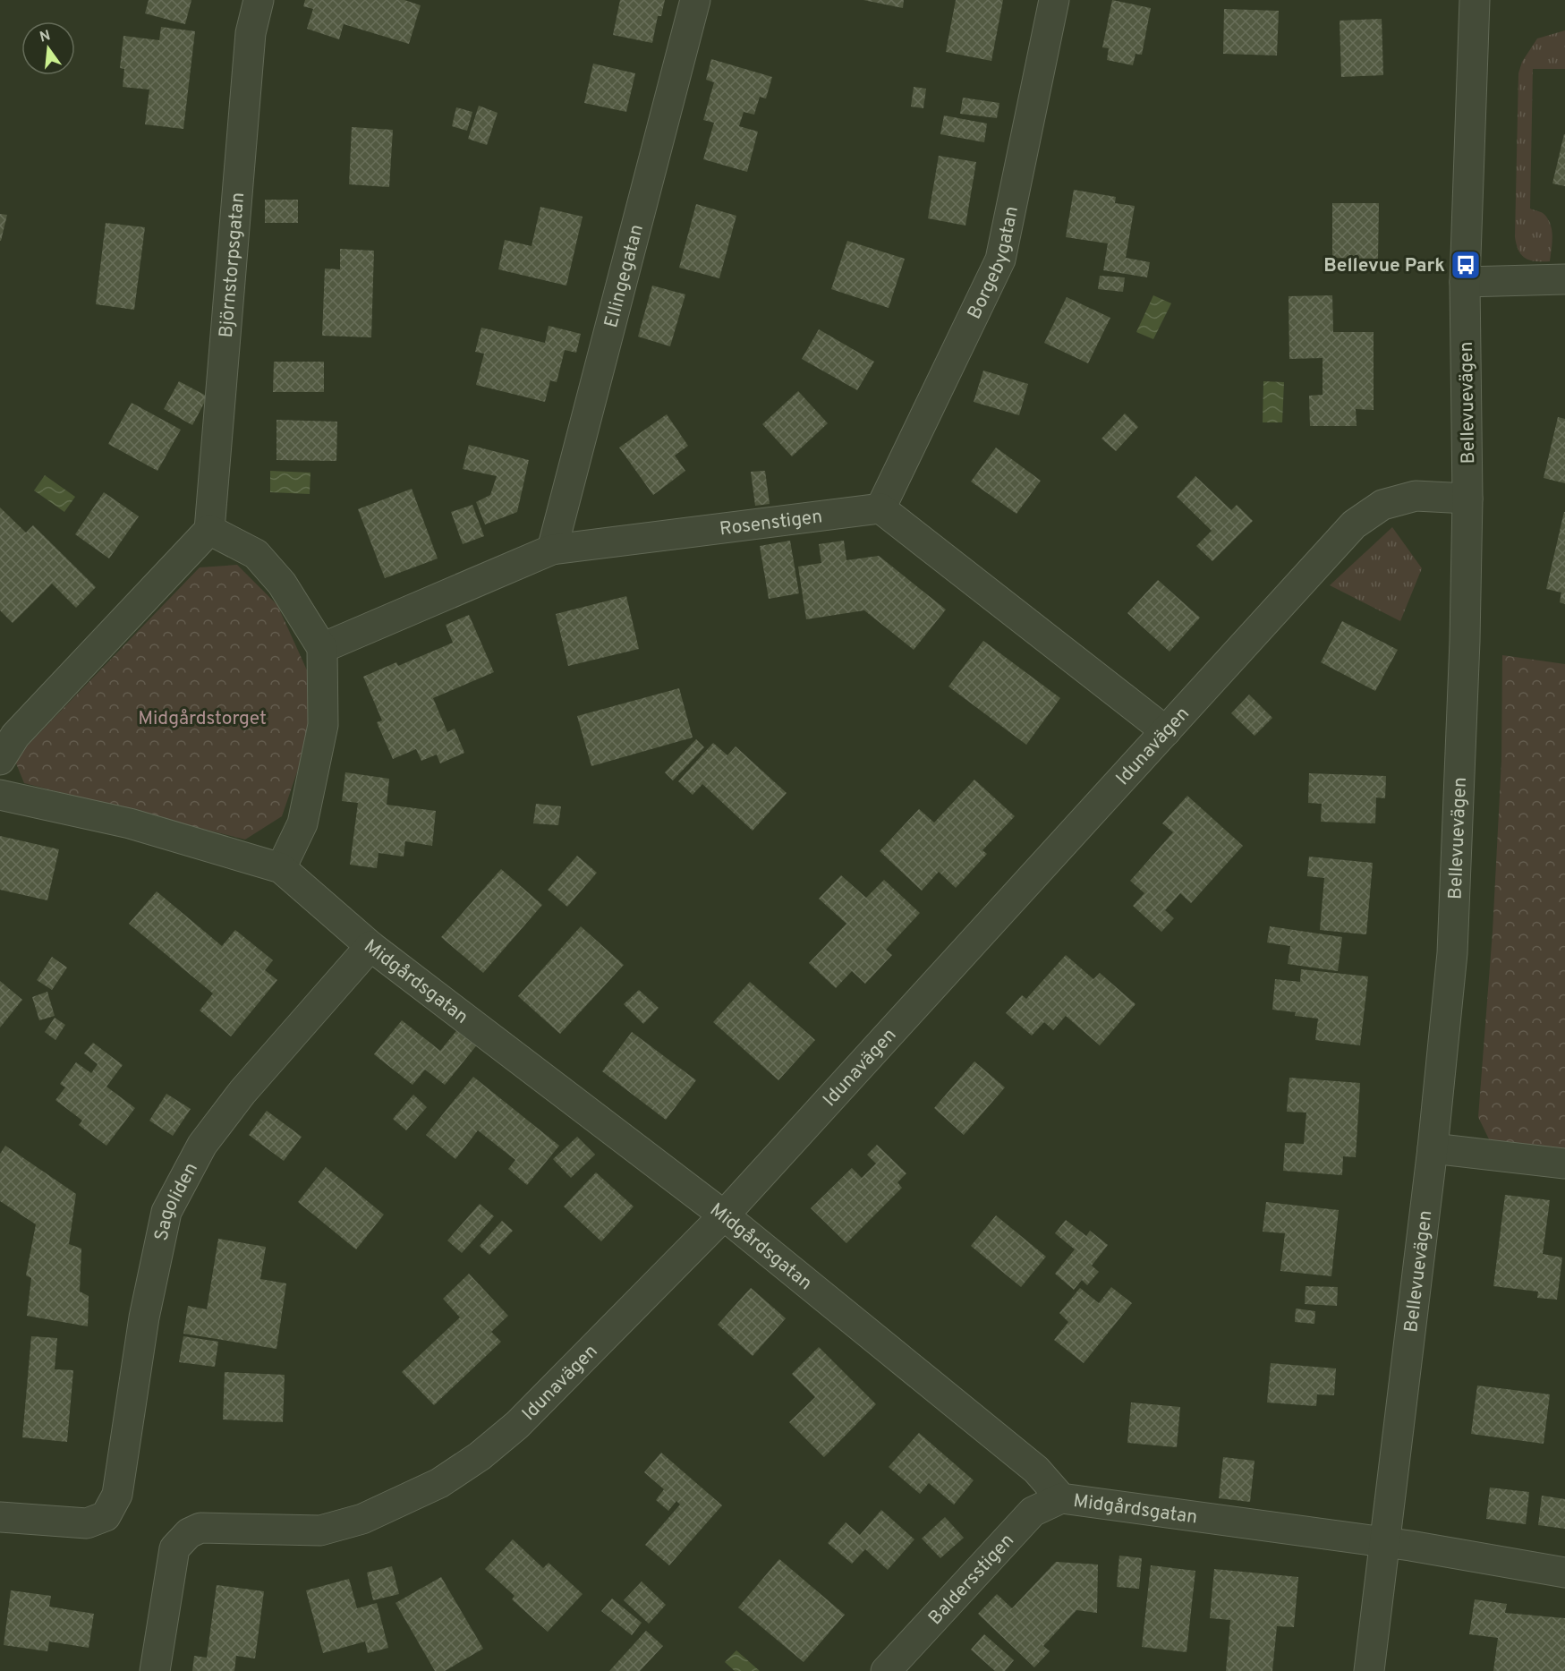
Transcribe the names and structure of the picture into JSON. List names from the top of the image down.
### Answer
{
  "streets": {
    "street": [
      "Borgebygatan",
      "Björnstorpsgatan",
      "Ellingegatan",
      "Bellevuevägen",
      "Rosenstigen",
      "Idunavägen",
      "Midgårdsgatan",
      "Sagoliden",
      "Baldersstigen"
    ]
  },
  "crossings": [
    ["Borgebygatan", "Rosenstigen"],
    ["Ellingegatan", "Rosenstigen"],
    ["Bellevuevägen", "Idunavägen"],
    ["Bellevuevägen", "Midgårdsgatan"],
    ["Idunavägen", "Midgårdsgatan"],
    ["Midgårdsgatan", "Sagoliden"],
    ["Midgårdsgatan", "Baldersstigen"]
  ],
  "parks": ["Midgårdstorget"],
  "places": {
    "bus stop": ["Bellevue Park"]
  },
  "north": "top"
}
